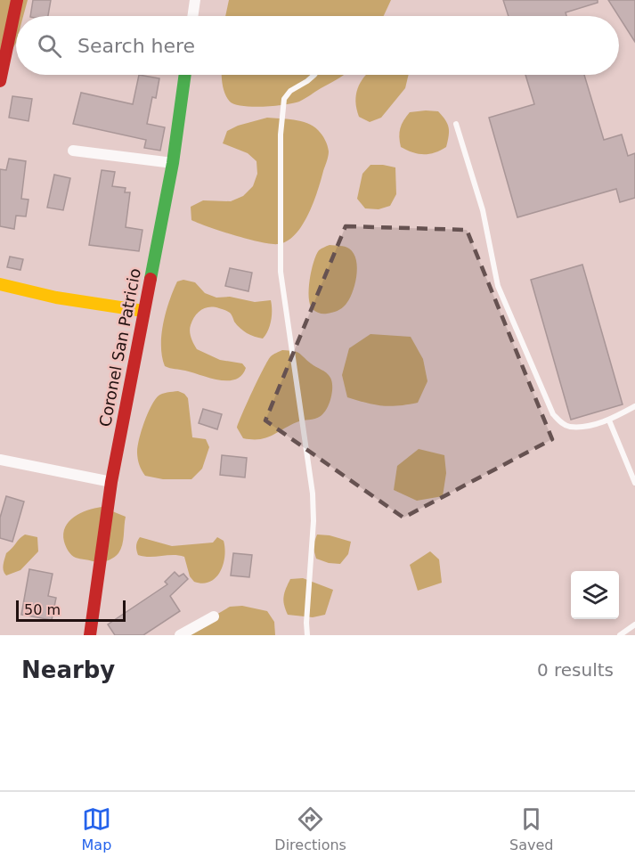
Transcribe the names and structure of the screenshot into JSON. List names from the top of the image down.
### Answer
{
  "streets": {
    "street": ["Coronel San Patricio"]
  },
  "scale_bar": "50 m",
  "page": {
    "search": "Search here",
    "scale": "50 m",
    "heading": ["Nearby", "0 results"],
    "nav": ["Map", "Directions", "Saved"]
  }
}
